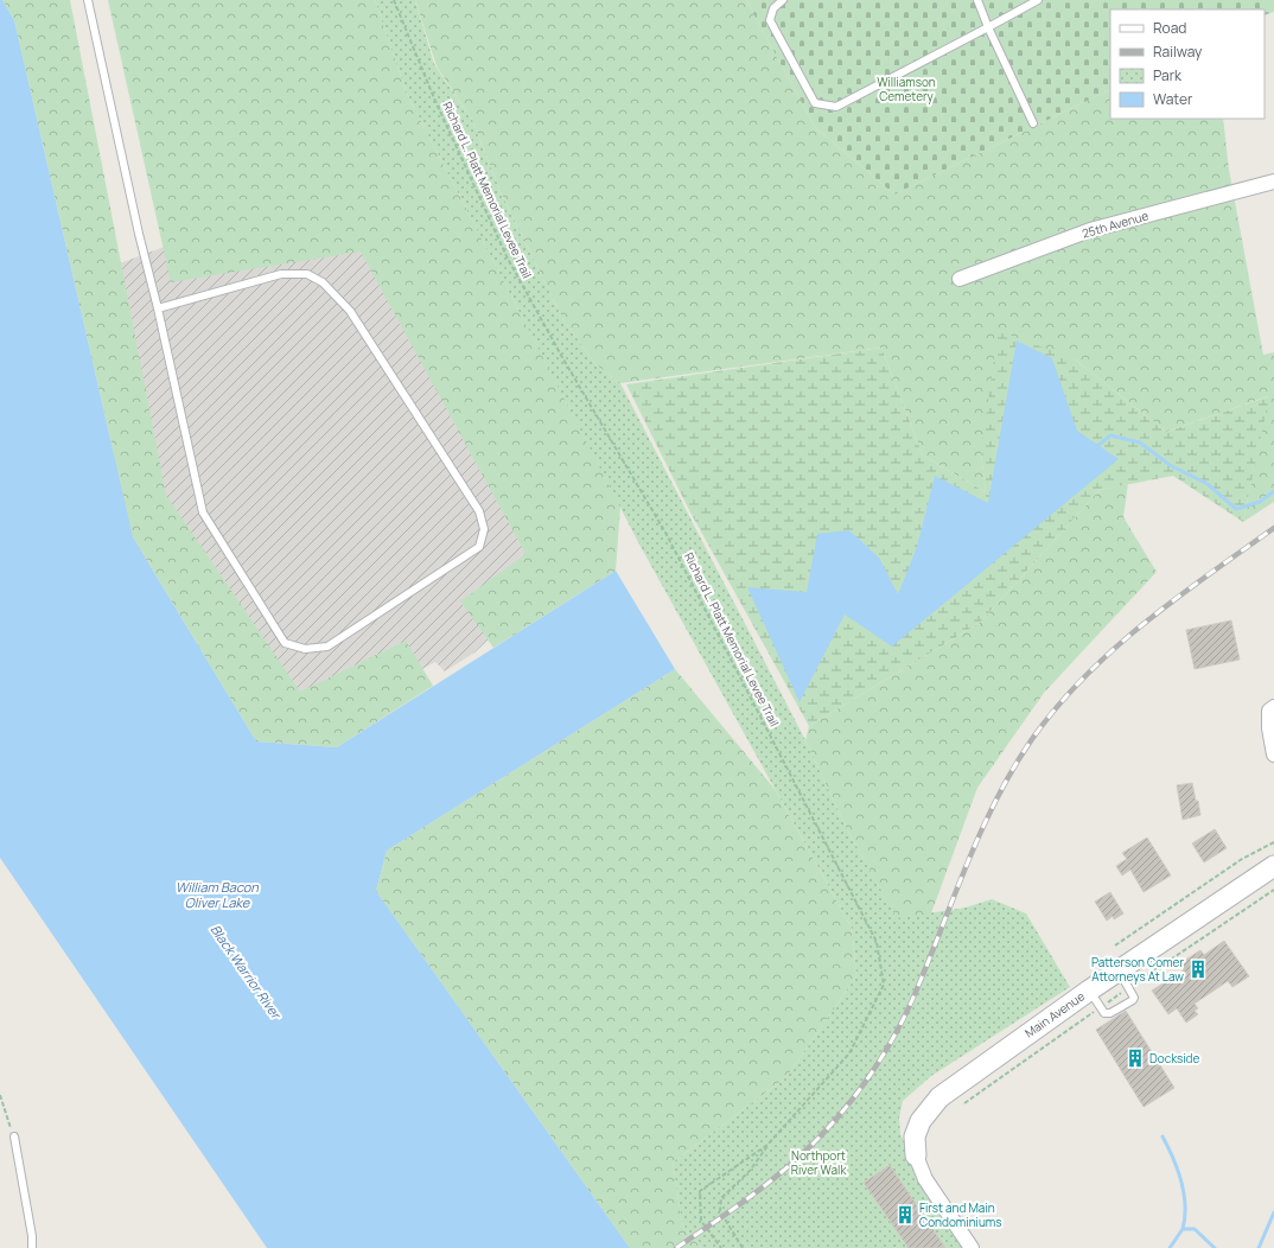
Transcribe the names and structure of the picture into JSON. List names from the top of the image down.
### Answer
{
  "streets": {
    "main road": ["Main Avenue"],
    "street": ["25th Avenue"],
    "path": ["Richard L. Platt Memorial Levee Trail"]
  },
  "water": ["William Bacon Oliver Lake", "Black Warrior River"],
  "parks": ["Williamson Cemetery", "Northport River Walk"],
  "places": {
    "building": ["Patterson Comer Attorneys At Law", "Dockside", "First and Main Condominiums"]
  },
  "legend": [
    "Road",
    "Railway",
    "Park",
    "Water"
  ]
}
